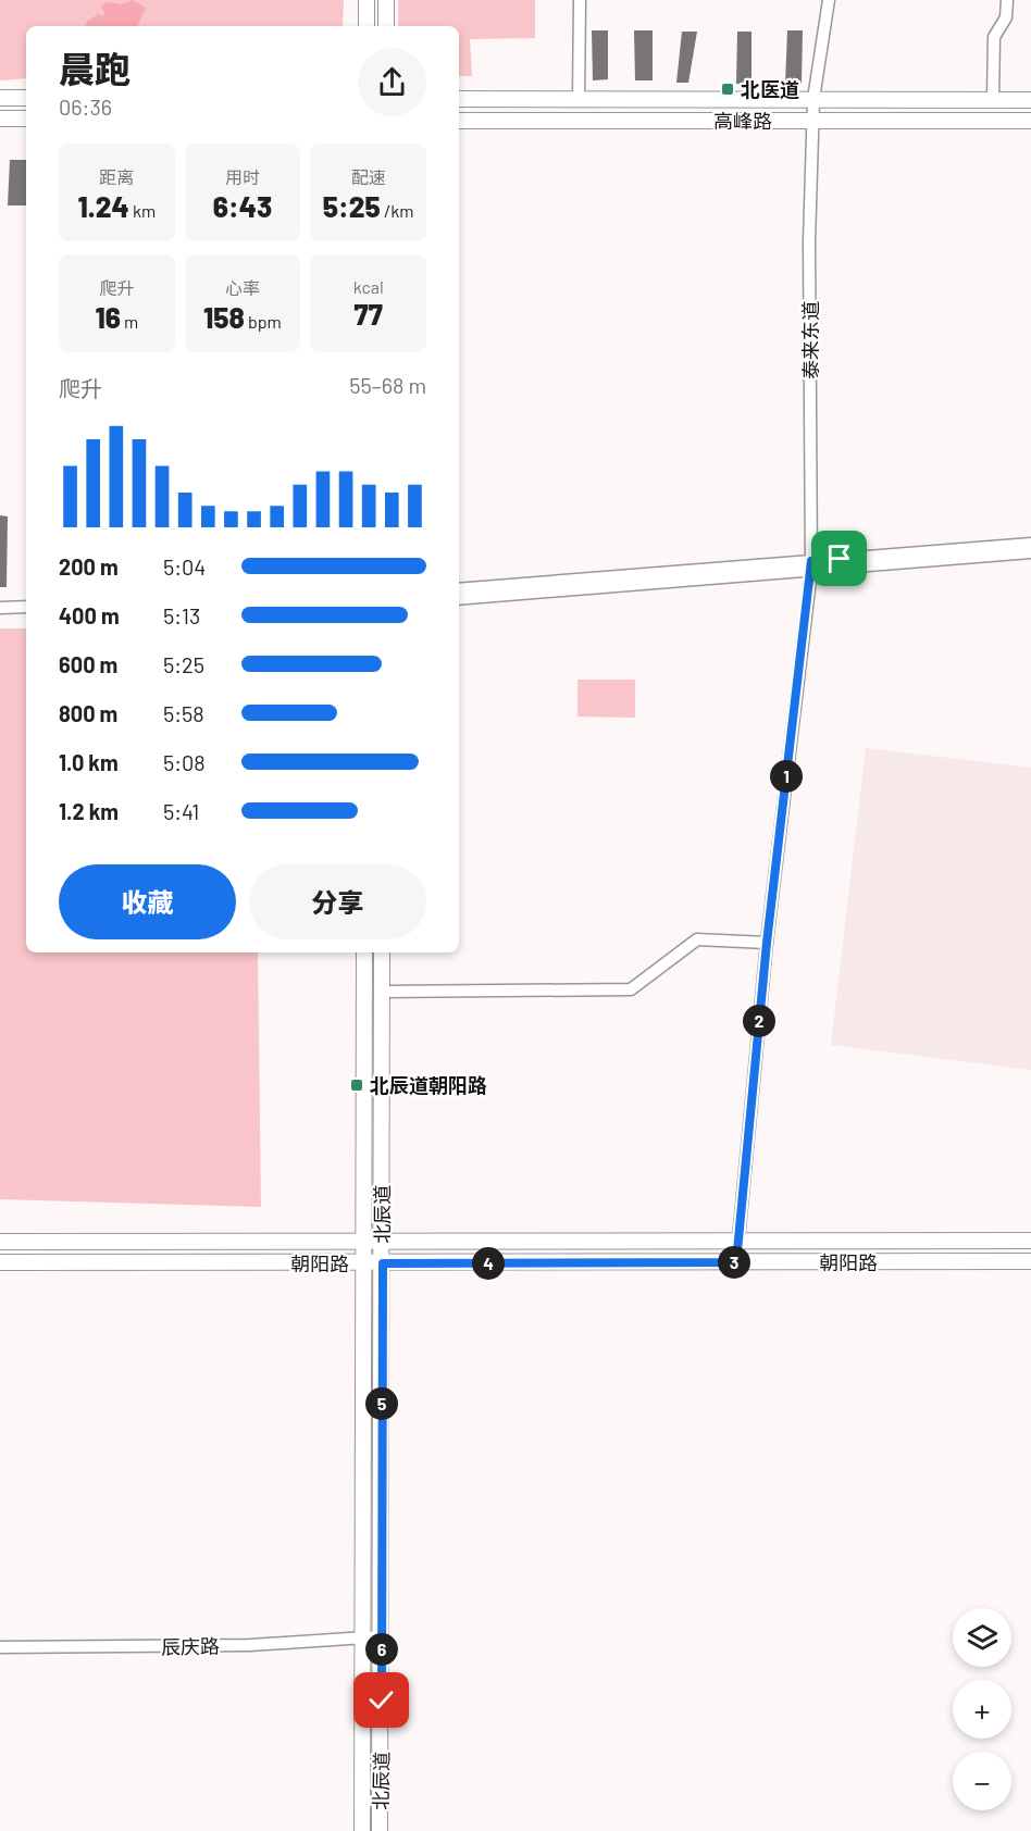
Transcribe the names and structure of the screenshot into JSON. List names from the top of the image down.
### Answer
{
  "streets": {
    "main road": ["高峰路", "北辰道", "朝阳路"],
    "street": ["泰来东道", "辰庆路"]
  },
  "crossings": [
    ["高峰路", "泰来东道"],
    ["泰来东道", "朝阳路"],
    ["北辰道", "朝阳路"],
    ["北辰道", "辰庆路"]
  ],
  "places": {
    "transit": ["北医道", "北辰道朝阳路"]
  },
  "page": {
    "heading": ["晨跑", "06:36"],
    "stats": [
      ["距离", "1.24 km"],
      ["用时", "6:43"],
      ["配速", "5:25 /km"],
      ["爬升", "16 m"],
      ["心率", "158 bpm"],
      ["kcal", "77"]
    ],
    "chart": ["爬升", "55–68 m"],
    "list": [
      {
        "name": "200 m",
        "note": "5:04"
      },
      {
        "name": "400 m",
        "note": "5:13"
      },
      {
        "name": "600 m",
        "note": "5:25"
      },
      {
        "name": "800 m",
        "note": "5:58"
      },
      {
        "name": "1.0 km",
        "note": "5:08"
      },
      {
        "name": "1.2 km",
        "note": "5:41"
      }
    ],
    "pins": [
      "1",
      "2",
      "3",
      "4",
      "5",
      "6"
    ],
    "buttons": ["收藏", "分享"],
    "map_buttons": ["+", "−"]
  }
}
